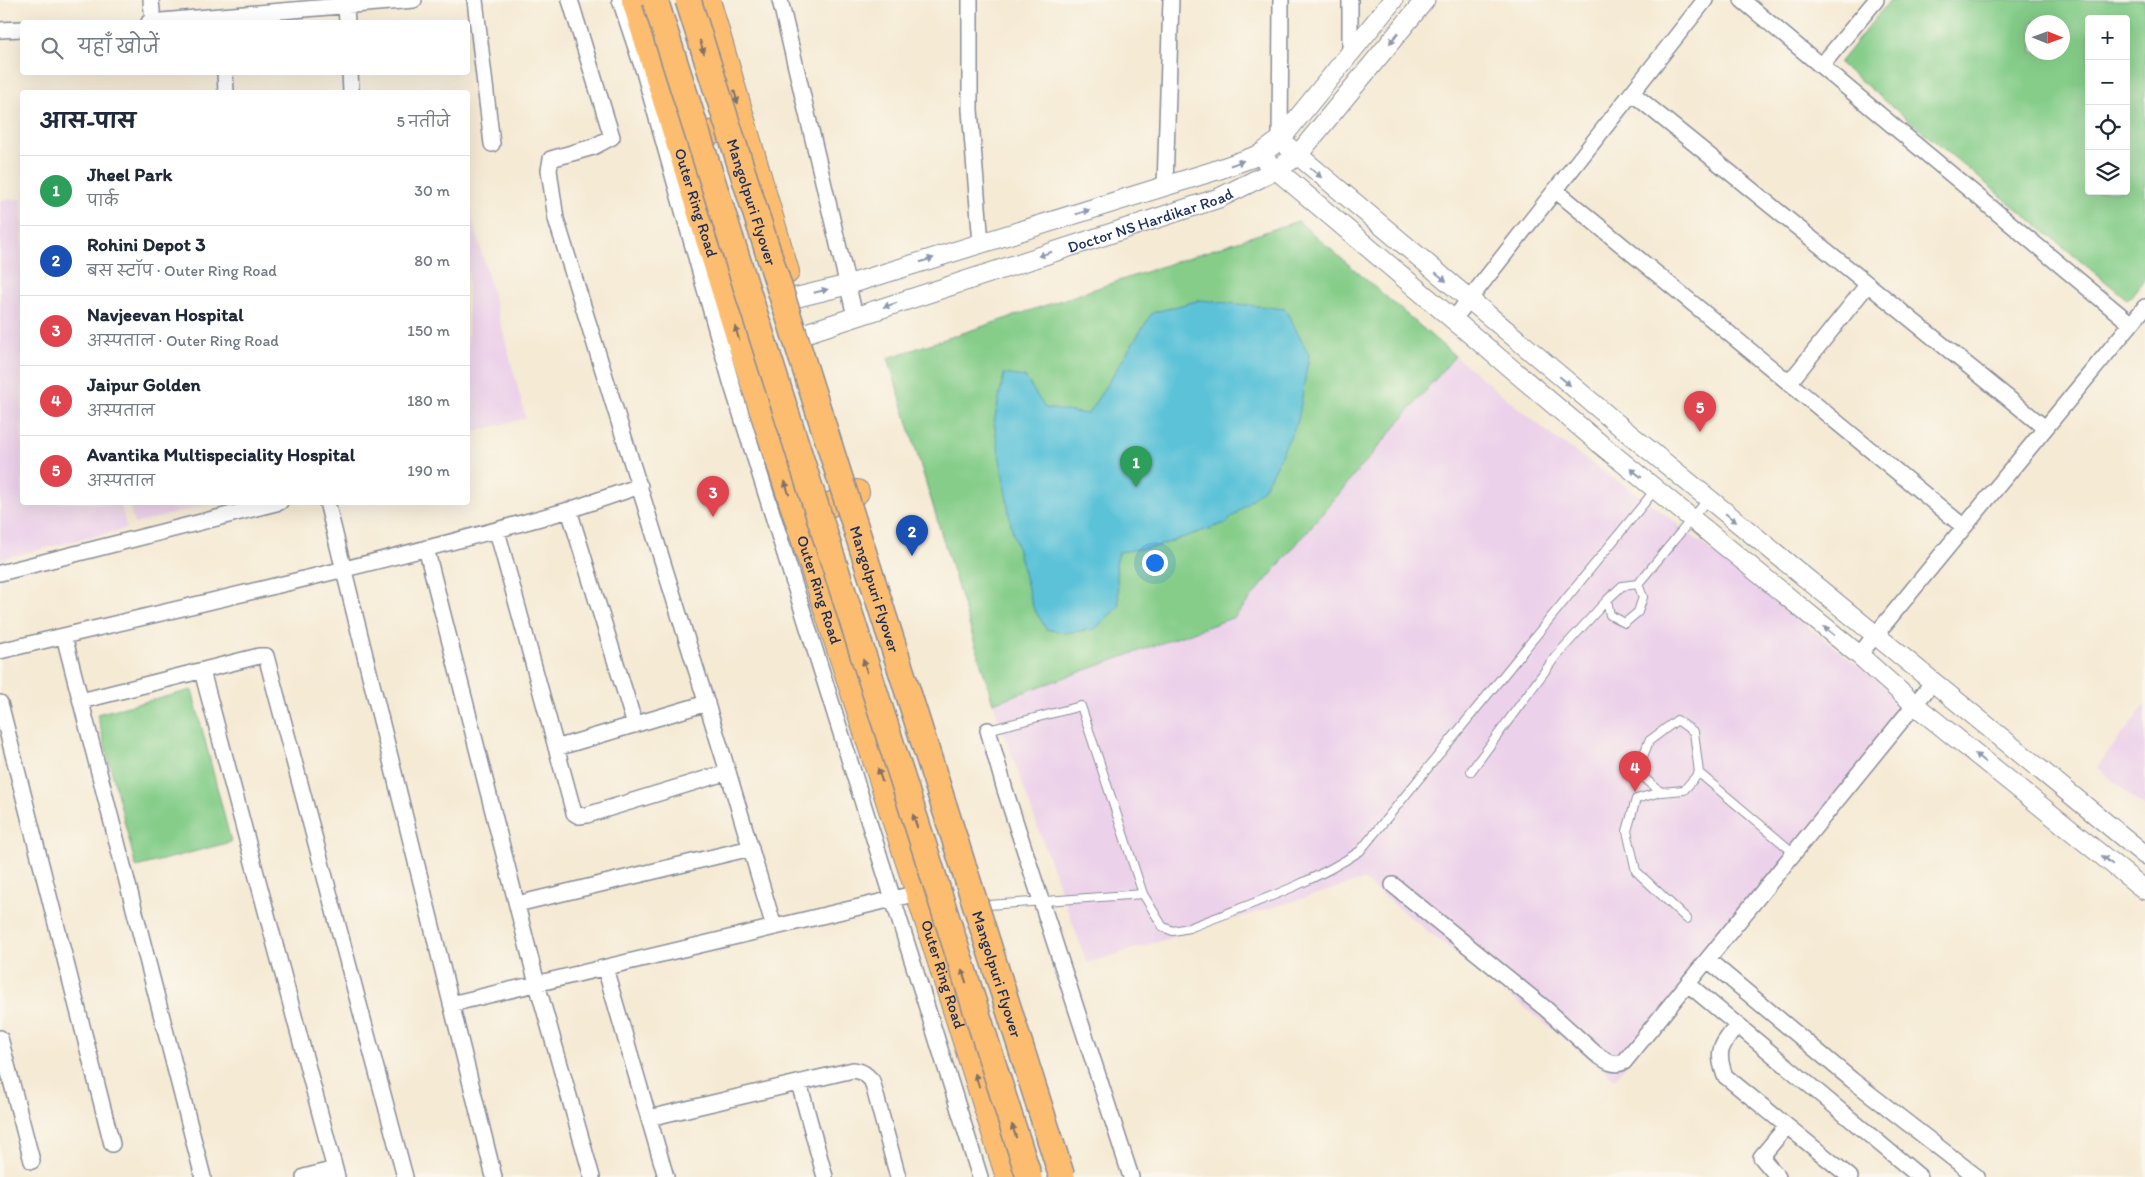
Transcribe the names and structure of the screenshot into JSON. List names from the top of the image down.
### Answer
{
  "streets": {
    "highway": ["Mangolpuri Flyover"],
    "main road": ["Outer Ring Road"],
    "street": ["Doctor NS Hardikar Road"]
  },
  "north": "right",
  "page": {
    "map_buttons": ["+", "−"],
    "search": "यहाँ खोजें",
    "heading": ["आस-पास", "5 नतीजे"],
    "list": [
      {
        "mark": "1",
        "name": "Jheel Park",
        "note": "पार्क",
        "value": "30 m"
      },
      {
        "mark": "2",
        "name": "Rohini Depot 3",
        "note": "बस स्टॉप · Outer Ring Road",
        "value": "80 m"
      },
      {
        "mark": "3",
        "name": "Navjeevan Hospital",
        "note": "अस्पताल · Outer Ring Road",
        "value": "150 m"
      },
      {
        "mark": "4",
        "name": "Jaipur Golden",
        "note": "अस्पताल",
        "value": "180 m"
      },
      {
        "mark": "5",
        "name": "Avantika Multispeciality Hospital",
        "note": "अस्पताल",
        "value": "190 m"
      }
    ],
    "pins": [
      "5",
      "1",
      "3",
      "2",
      "4"
    ]
  }
}
